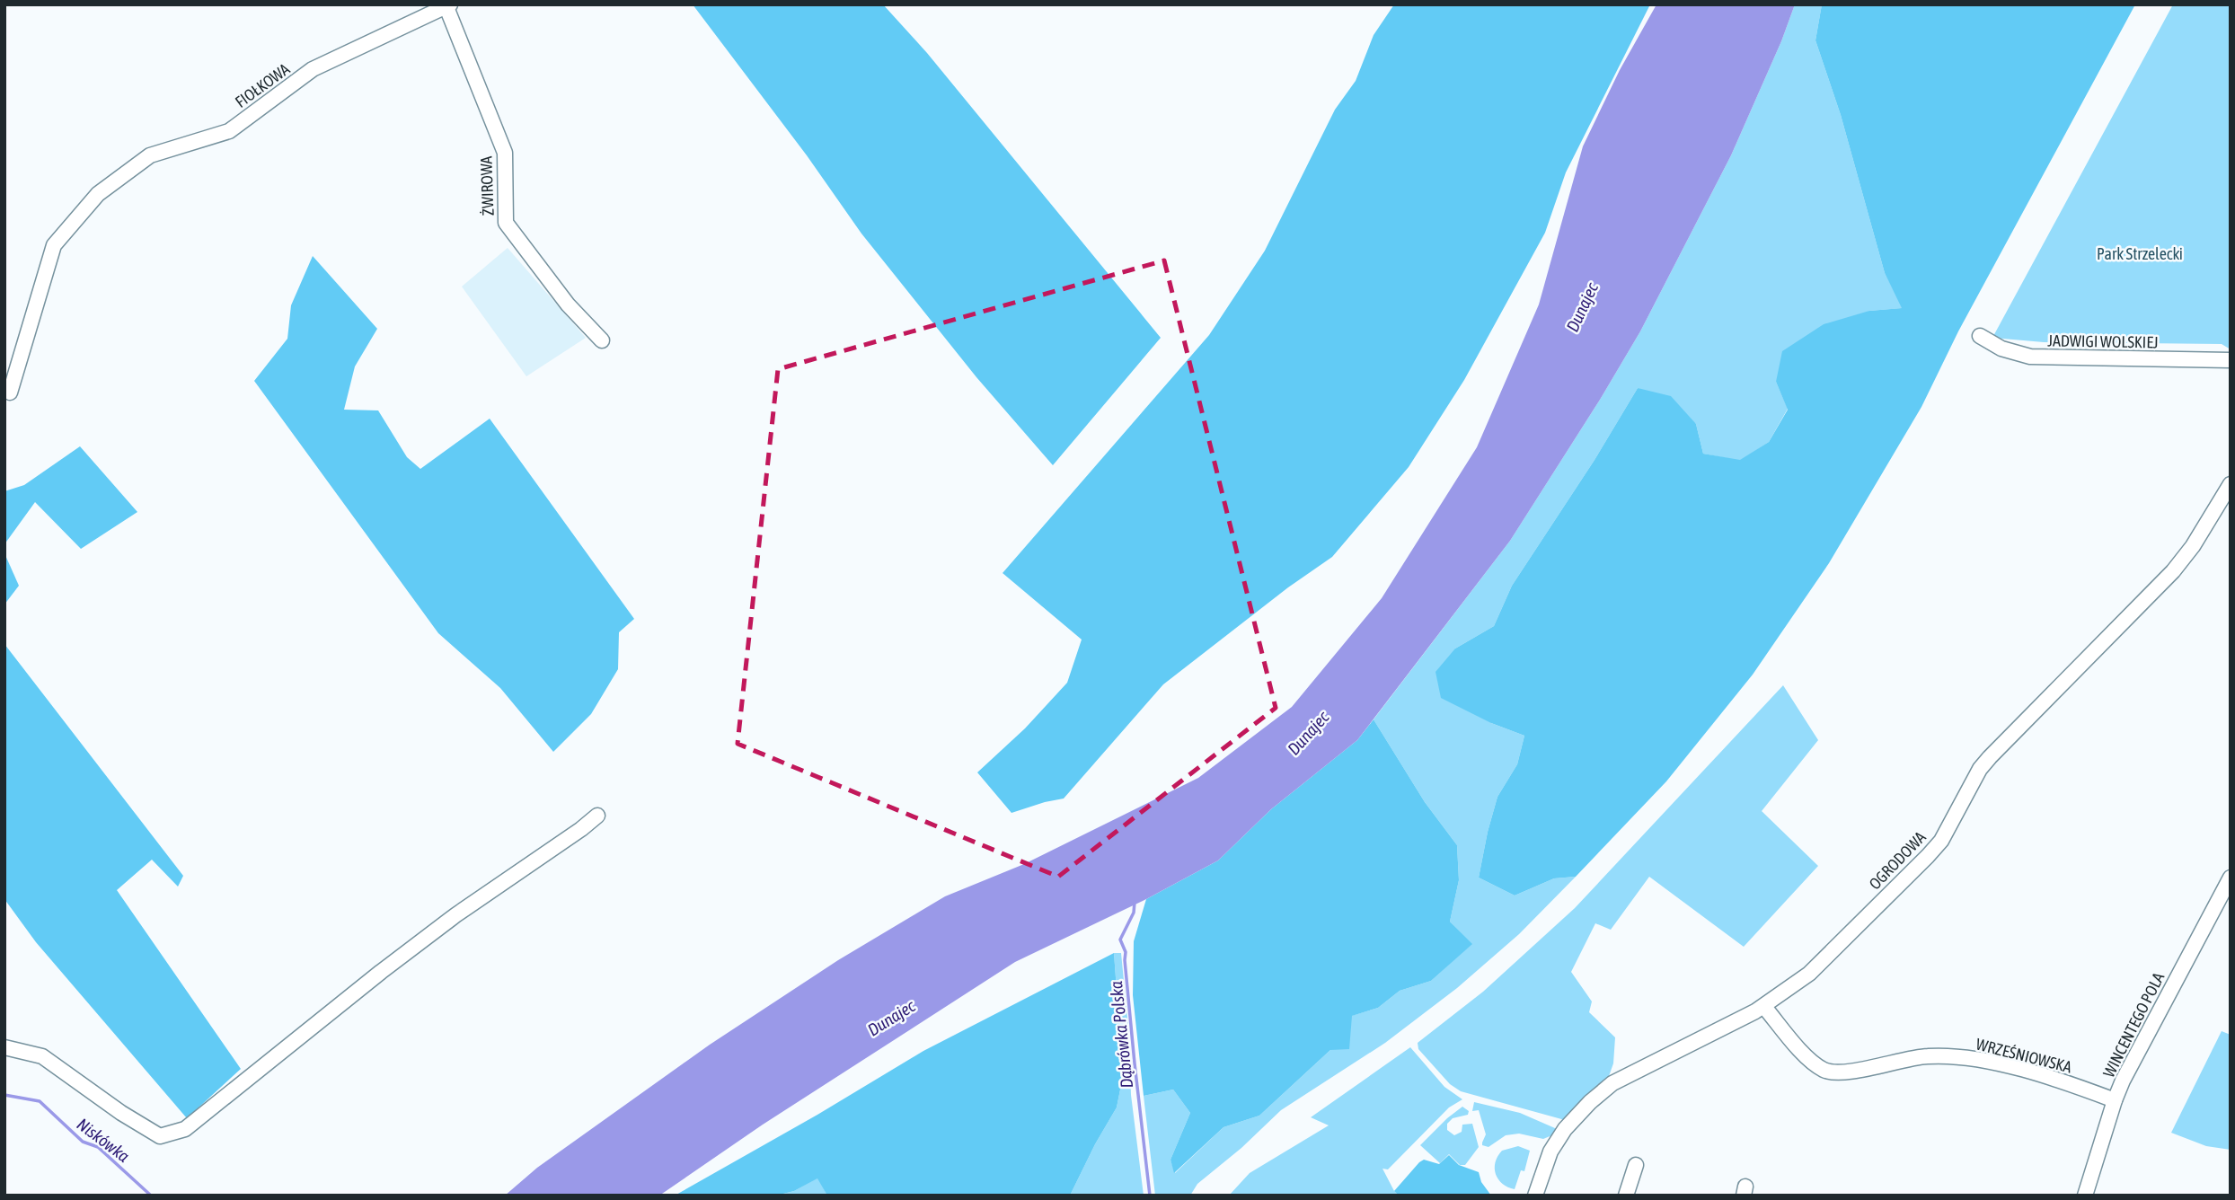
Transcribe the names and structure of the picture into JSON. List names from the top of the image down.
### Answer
{
  "streets": {
    "street": [
      "FIOŁKOWA",
      "ŻWIROWA",
      "JADWIGI WOLSKIEJ",
      "OGRODOWA",
      "WINCENTEGO POLA",
      "WRZEŚNIOWSKA"
    ]
  },
  "crossings": [
    ["FIOŁKOWA", "ŻWIROWA"],
    ["OGRODOWA", "WRZEŚNIOWSKA"],
    ["WINCENTEGO POLA", "WRZEŚNIOWSKA"]
  ],
  "water": ["Dunajec", "Dąbrówka Polska", "Niskówka"],
  "parks": ["Park Strzelecki"]
}
